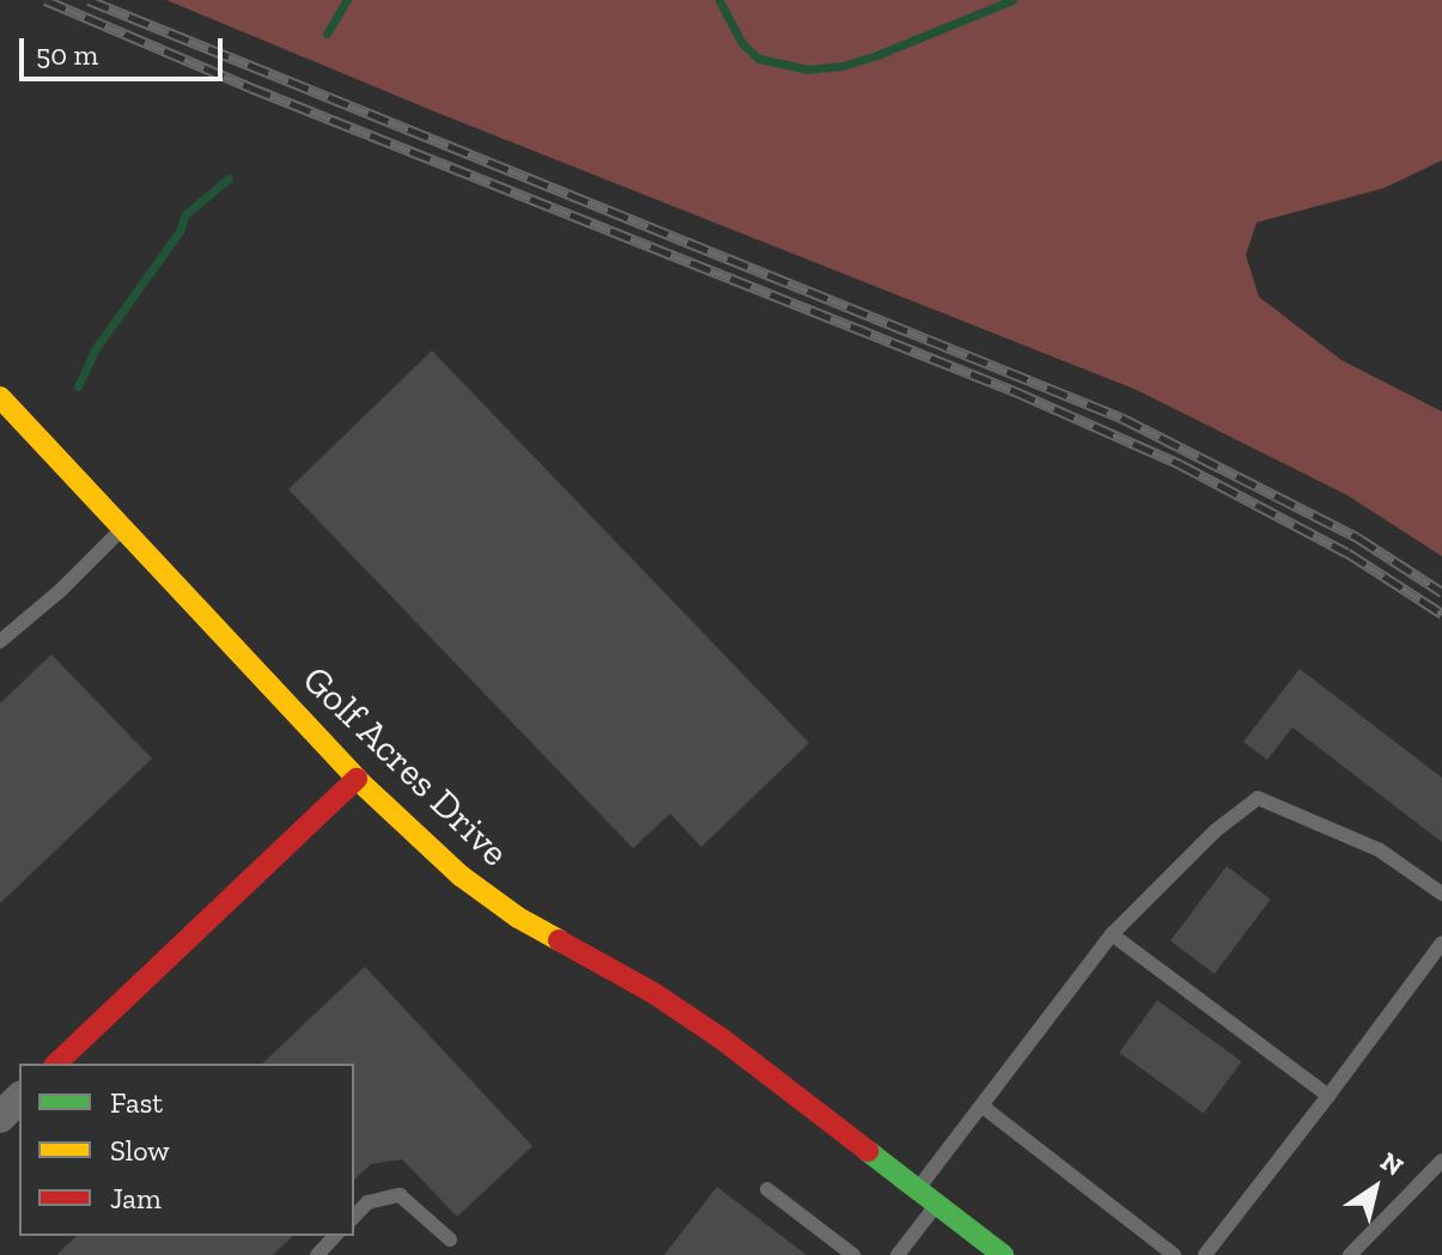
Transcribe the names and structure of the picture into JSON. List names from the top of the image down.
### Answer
{
  "streets": {
    "street": ["Golf Acres Drive"]
  },
  "legend": ["Fast", "Slow", "Jam"],
  "scale_bar": "50 m",
  "north": "top right"
}
